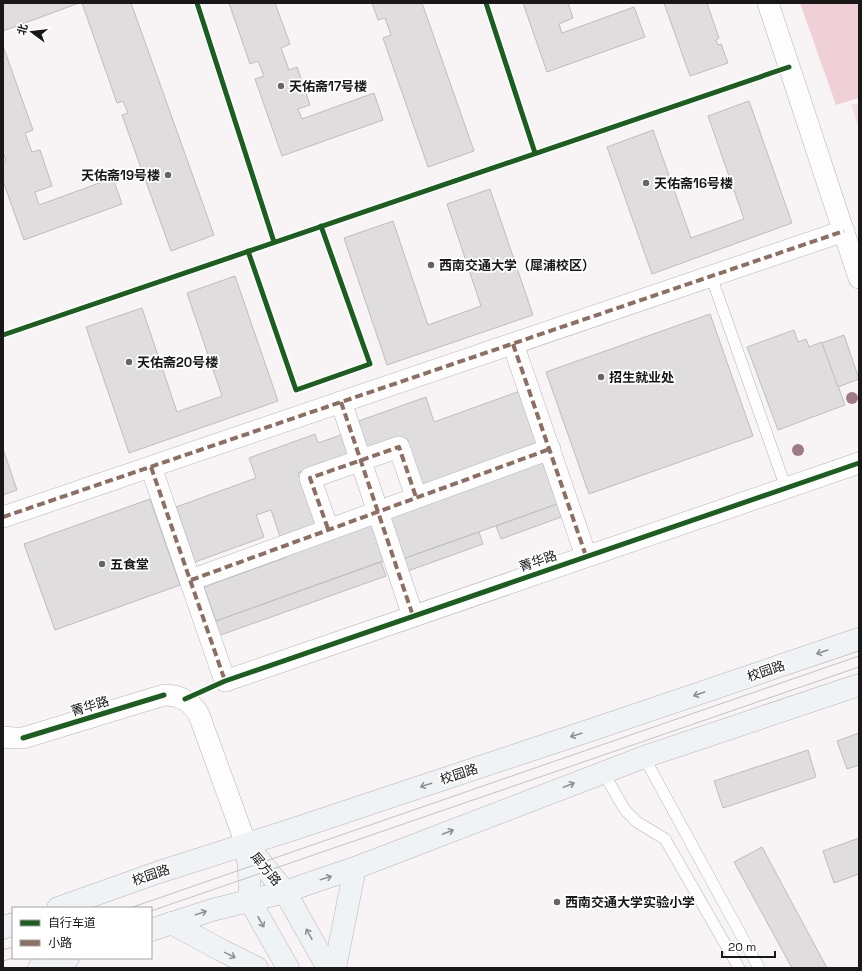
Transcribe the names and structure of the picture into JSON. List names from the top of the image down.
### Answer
{
  "streets": {
    "street": ["菁华路", "校园路", "犀方路"]
  },
  "crossings": [
    ["菁华路", "校园路"],
    ["菁华路", "犀方路"],
    ["校园路", "犀方路"]
  ],
  "places": [
    "天佑斋17号楼",
    "天佑斋19号楼",
    "天佑斋16号楼",
    "西南交通大学（犀浦校区）",
    "天佑斋20号楼",
    "招生就业处",
    "五食堂",
    "西南交通大学实验小学"
  ],
  "legend": ["自行车道", "小路"],
  "scale_bar": "20 m",
  "north": "left"
}
